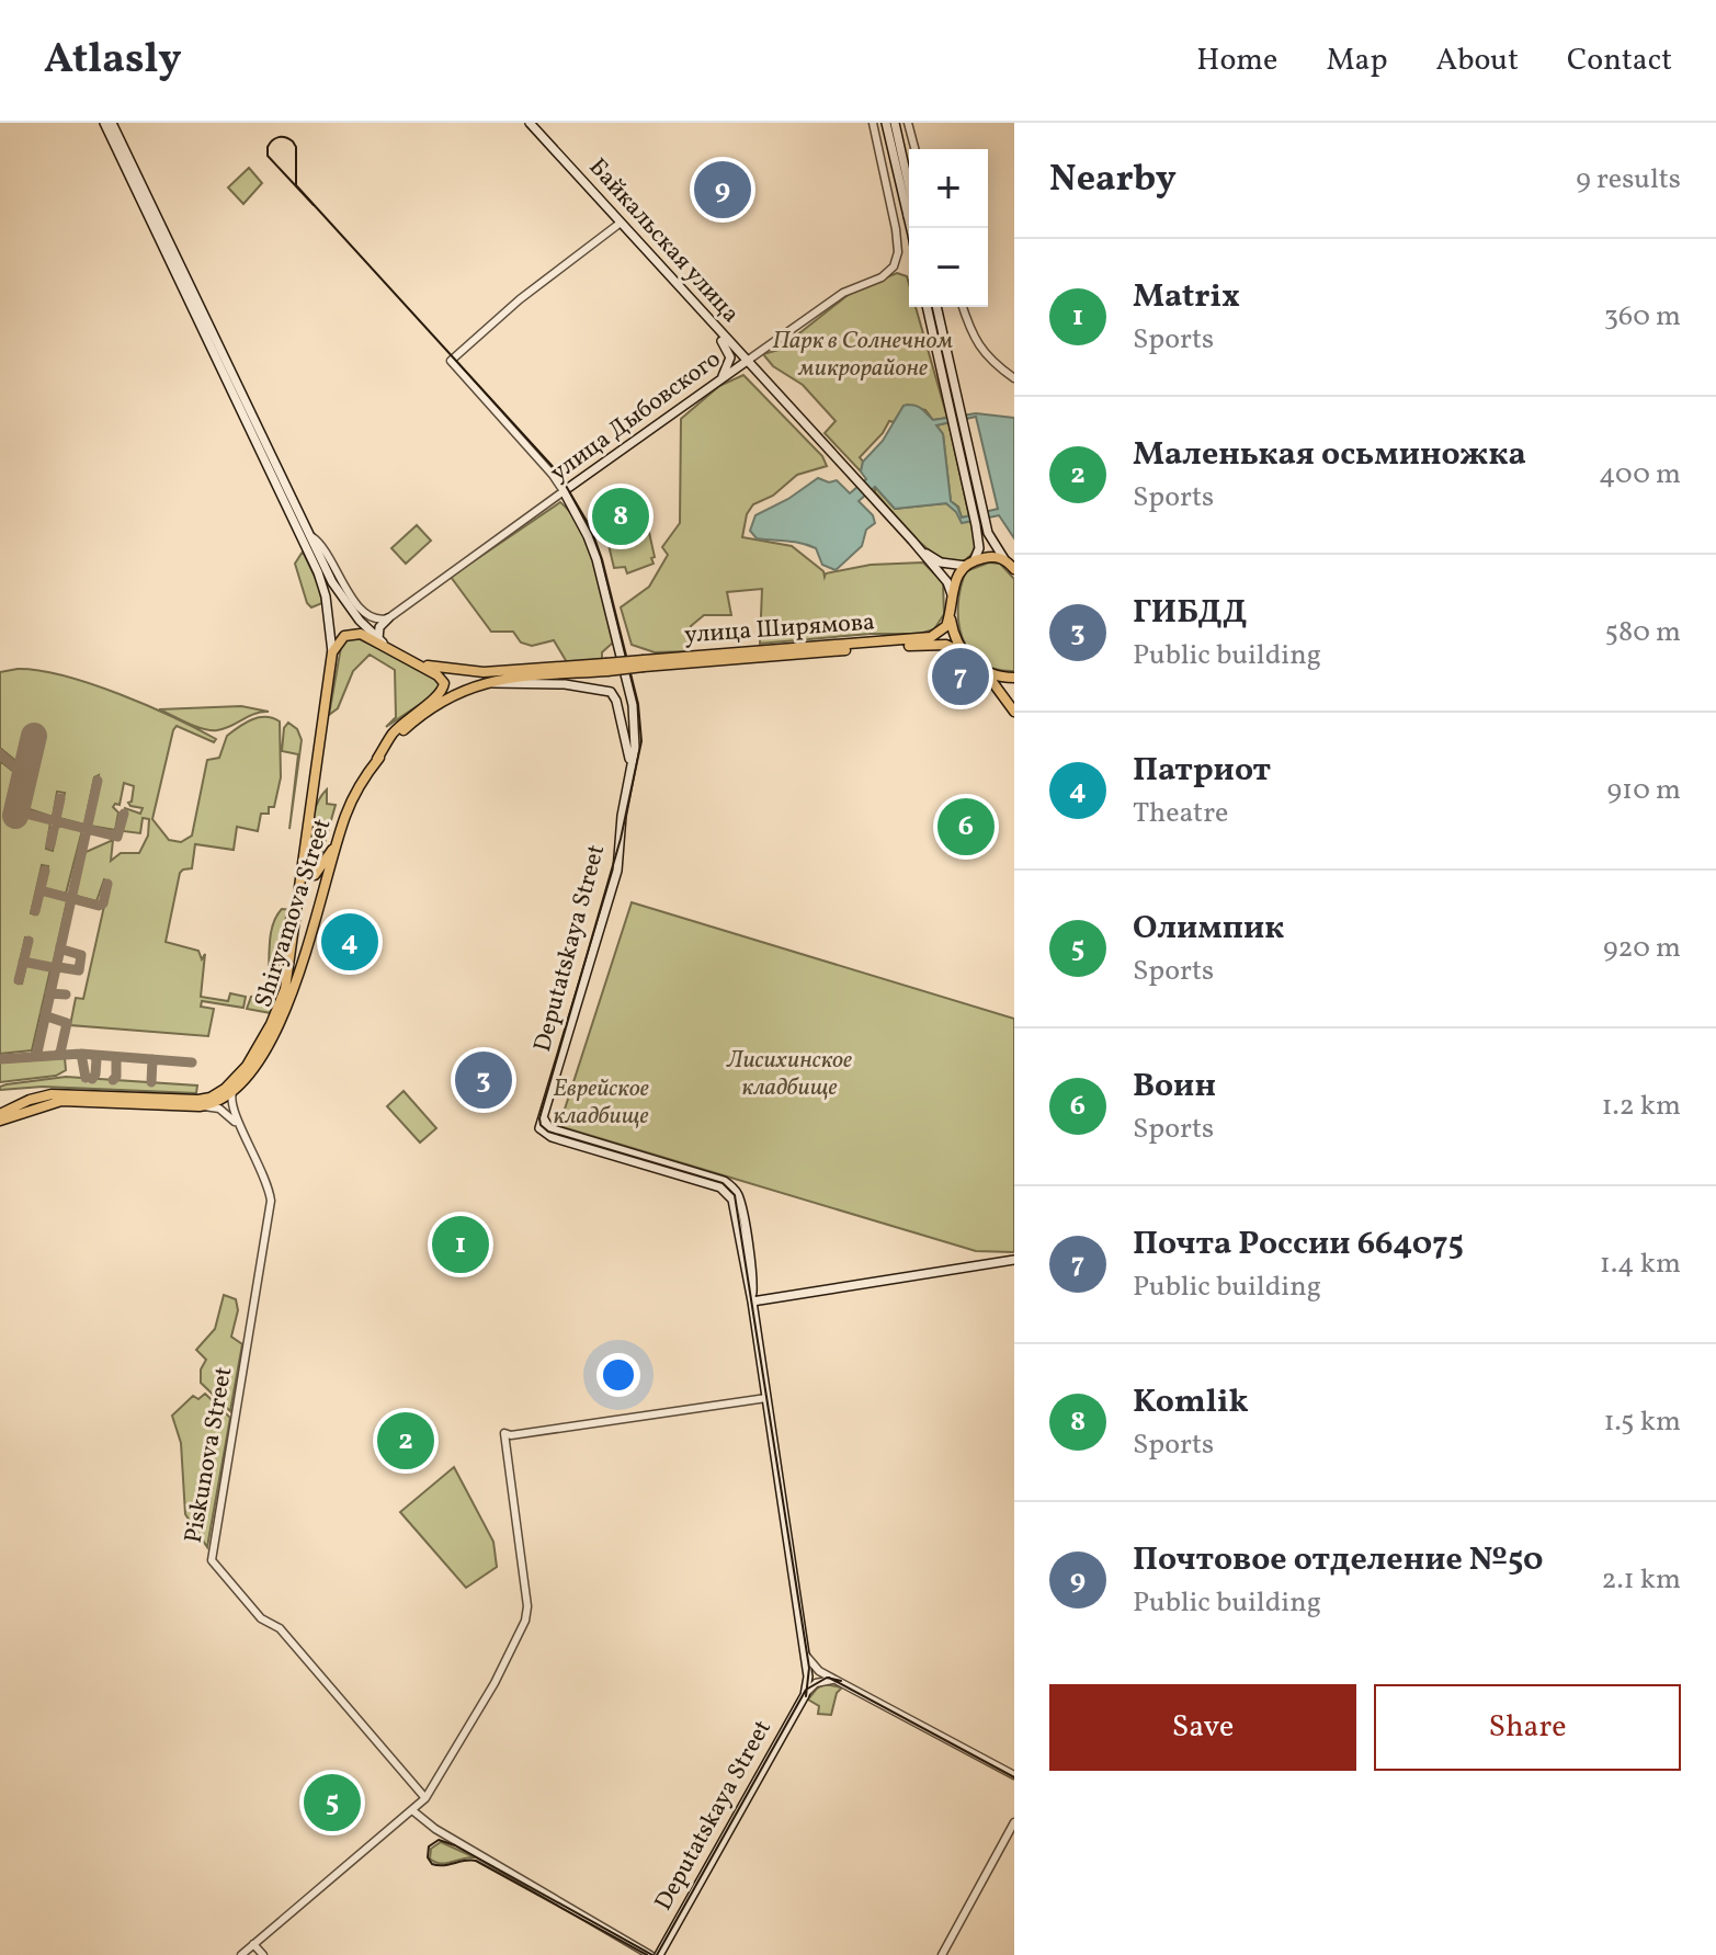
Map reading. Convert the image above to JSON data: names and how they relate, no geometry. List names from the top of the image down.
{
  "streets": {
    "main road": [
      "Байкальская улица",
      "улица Дыбовского",
      "Shiryamova Street",
      "Deputatskaya Street"
    ],
    "street": ["Piskunova Street"]
  },
  "crossings": [
    ["Байкальская улица", "улица Дыбовского"],
    ["Байкальская улица", "Deputatskaya Street"],
    ["улица Дыбовского", "Deputatskaya Street"],
    ["Shiryamova Street", "Piskunova Street"]
  ],
  "parks": ["Парк в Солнечном микрорайоне", "Лисихинское кладбище", "Еврейское кладбище"],
  "page": {
    "header": "Atlasly",
    "nav": [
      "Home",
      "Map",
      "About",
      "Contact"
    ],
    "heading": ["Nearby", "9 results"],
    "map_buttons": ["+", "−"],
    "pins": [
      "9",
      "8",
      "7",
      "6",
      "4",
      "3",
      "1",
      "2",
      "5"
    ],
    "list": [
      {
        "mark": "1",
        "name": "Matrix",
        "note": "Sports",
        "value": "360 m"
      },
      {
        "mark": "2",
        "name": "Маленькая осьминожка",
        "note": "Sports",
        "value": "400 m"
      },
      {
        "mark": "3",
        "name": "ГИБДД",
        "note": "Public building",
        "value": "580 m"
      },
      {
        "mark": "4",
        "name": "Патриот",
        "note": "Theatre",
        "value": "910 m"
      },
      {
        "mark": "5",
        "name": "Олимпик",
        "note": "Sports",
        "value": "920 m"
      },
      {
        "mark": "6",
        "name": "Воин",
        "note": "Sports",
        "value": "1.2 km"
      },
      {
        "mark": "7",
        "name": "Почта России 664075",
        "note": "Public building",
        "value": "1.4 km"
      },
      {
        "mark": "8",
        "name": "Komlik",
        "note": "Sports",
        "value": "1.5 km"
      },
      {
        "mark": "9",
        "name": "Почтовое отделение №50",
        "note": "Public building",
        "value": "2.1 km"
      }
    ],
    "buttons": ["Save", "Share"]
  }
}
